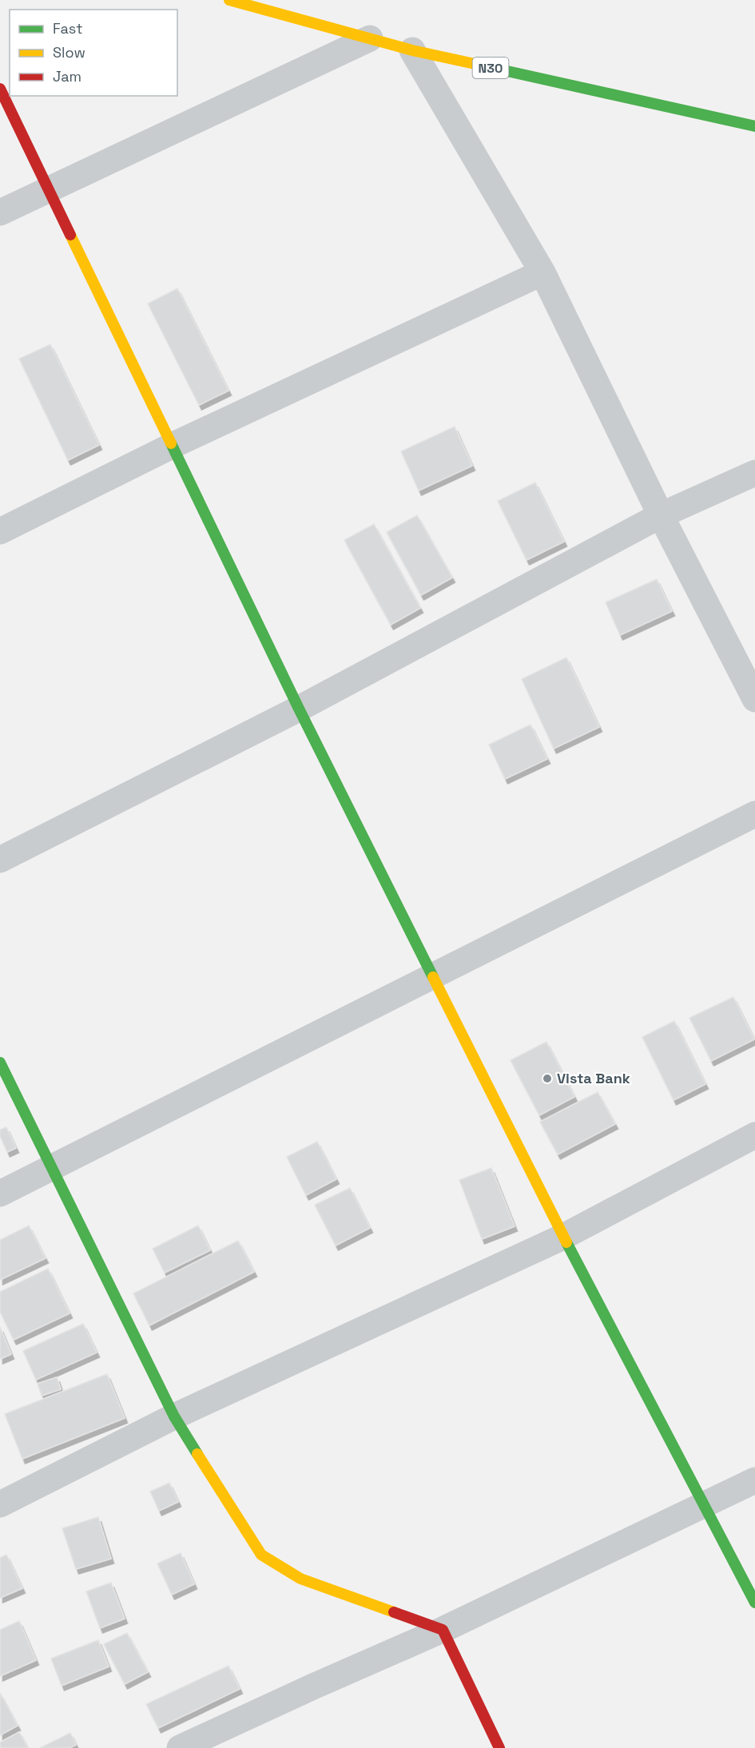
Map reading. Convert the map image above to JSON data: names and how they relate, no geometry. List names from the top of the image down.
{
  "streets": {
    "street": ["N30"]
  },
  "places": ["Vista Bank"],
  "legend": ["Fast", "Slow", "Jam"]
}
